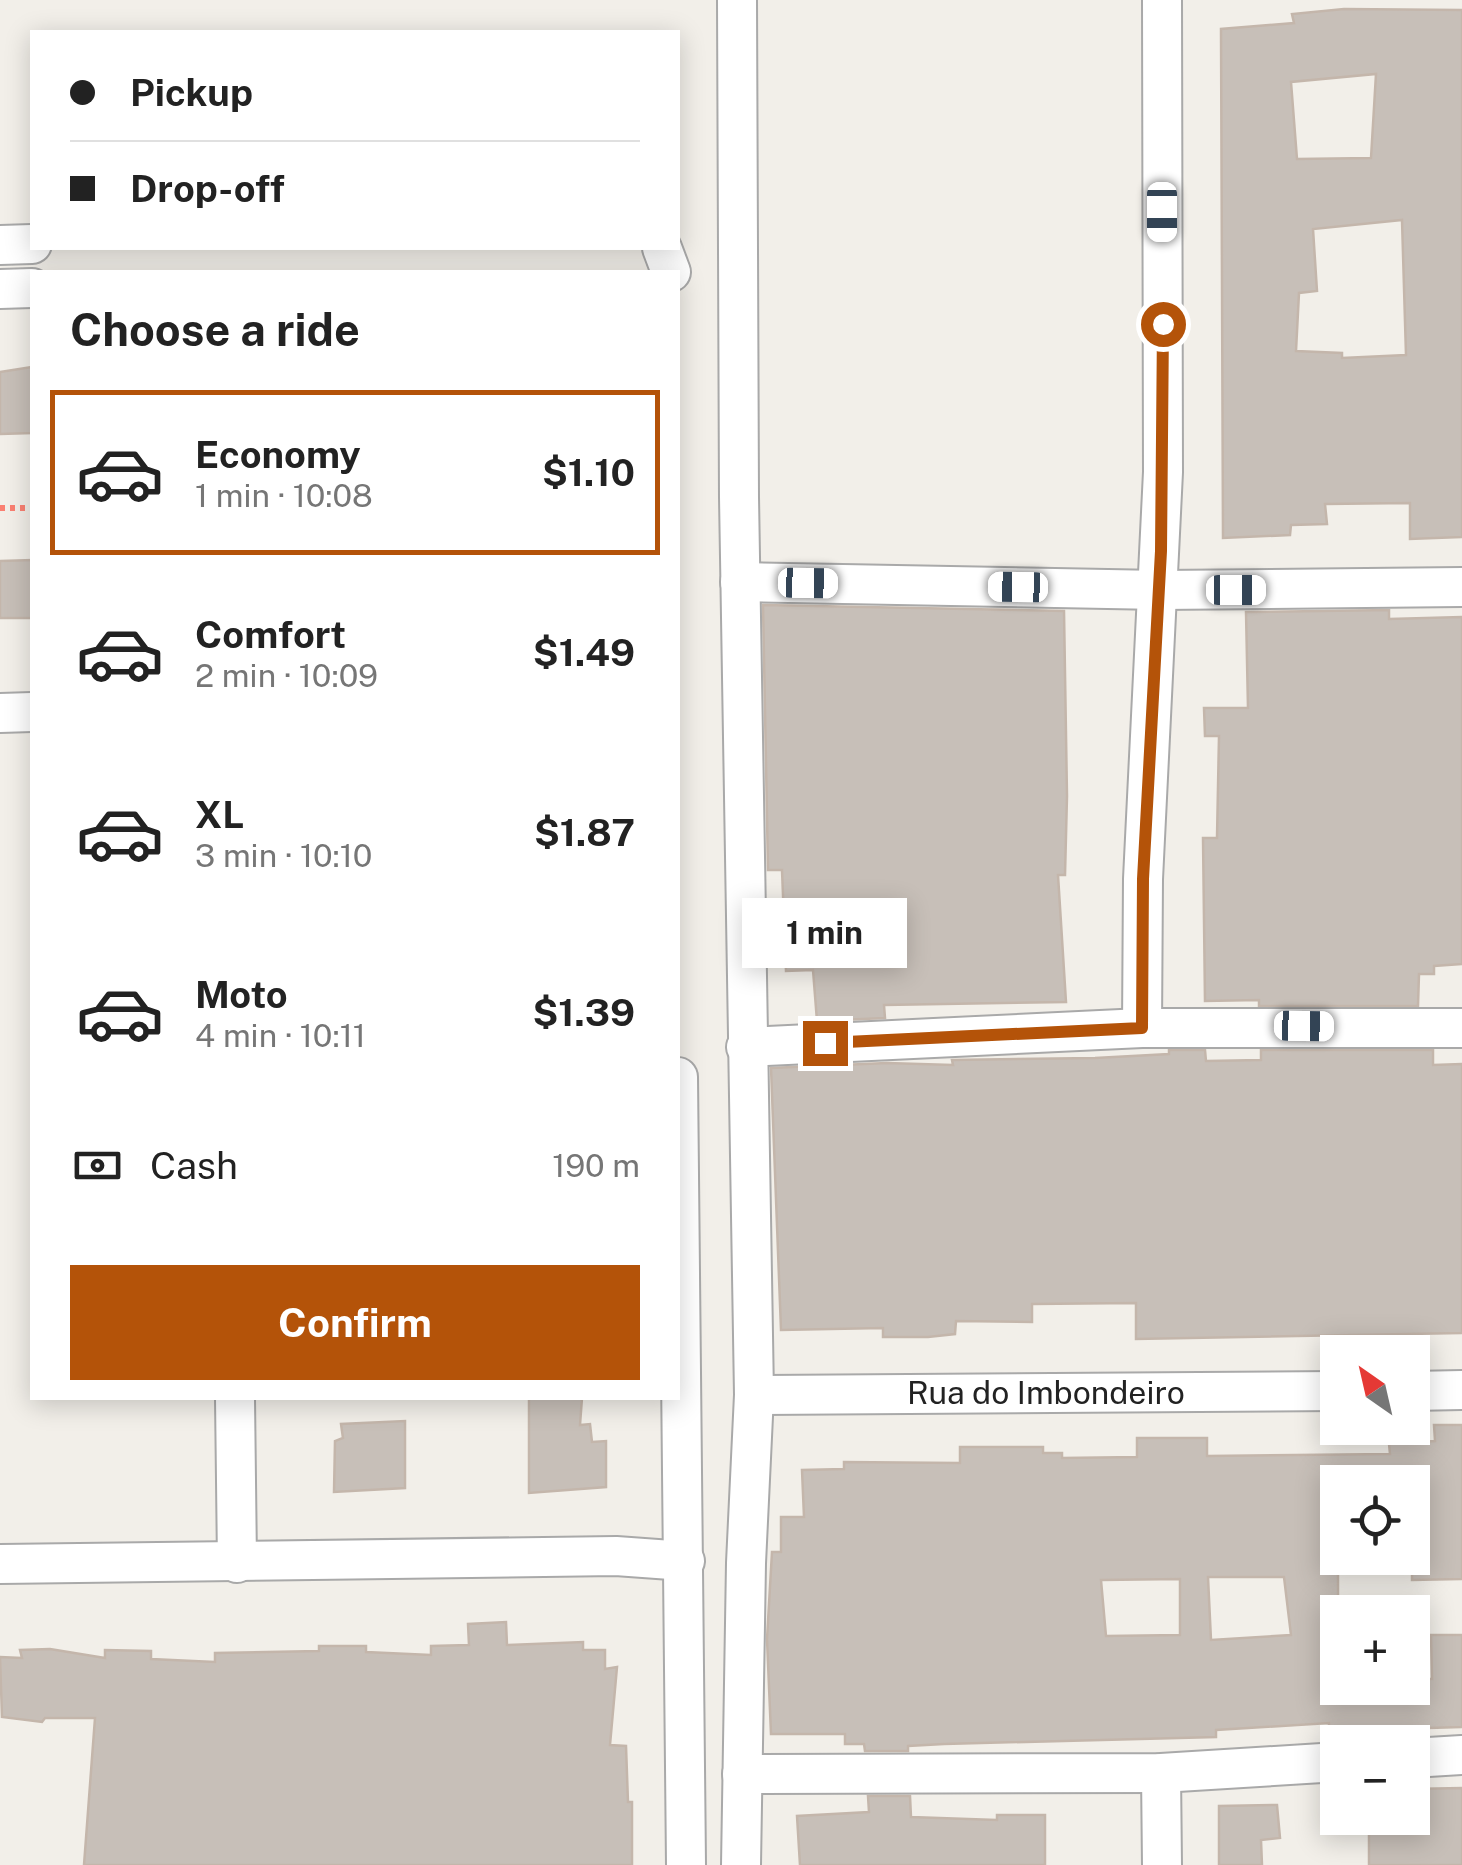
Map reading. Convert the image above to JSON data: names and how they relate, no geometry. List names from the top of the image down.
{
  "streets": {
    "street": ["Rua do Imbondeiro"]
  },
  "north": "top left",
  "page": {
    "banner": ["Pickup", "Drop-off"],
    "heading": "Choose a ride",
    "list": [
      {
        "name": "Economy",
        "note": "1 min · 10:08",
        "value": "$1.10"
      },
      {
        "name": "Comfort",
        "note": "2 min · 10:09",
        "value": "$1.49"
      },
      {
        "name": "XL",
        "note": "3 min · 10:10",
        "value": "$1.87"
      },
      {
        "name": "Moto",
        "note": "4 min · 10:11",
        "value": "$1.39"
      }
    ],
    "bubble": "1 min",
    "pay": ["Cash", "190 m"],
    "buttons": "Confirm",
    "map_buttons": ["+", "−"]
  }
}
